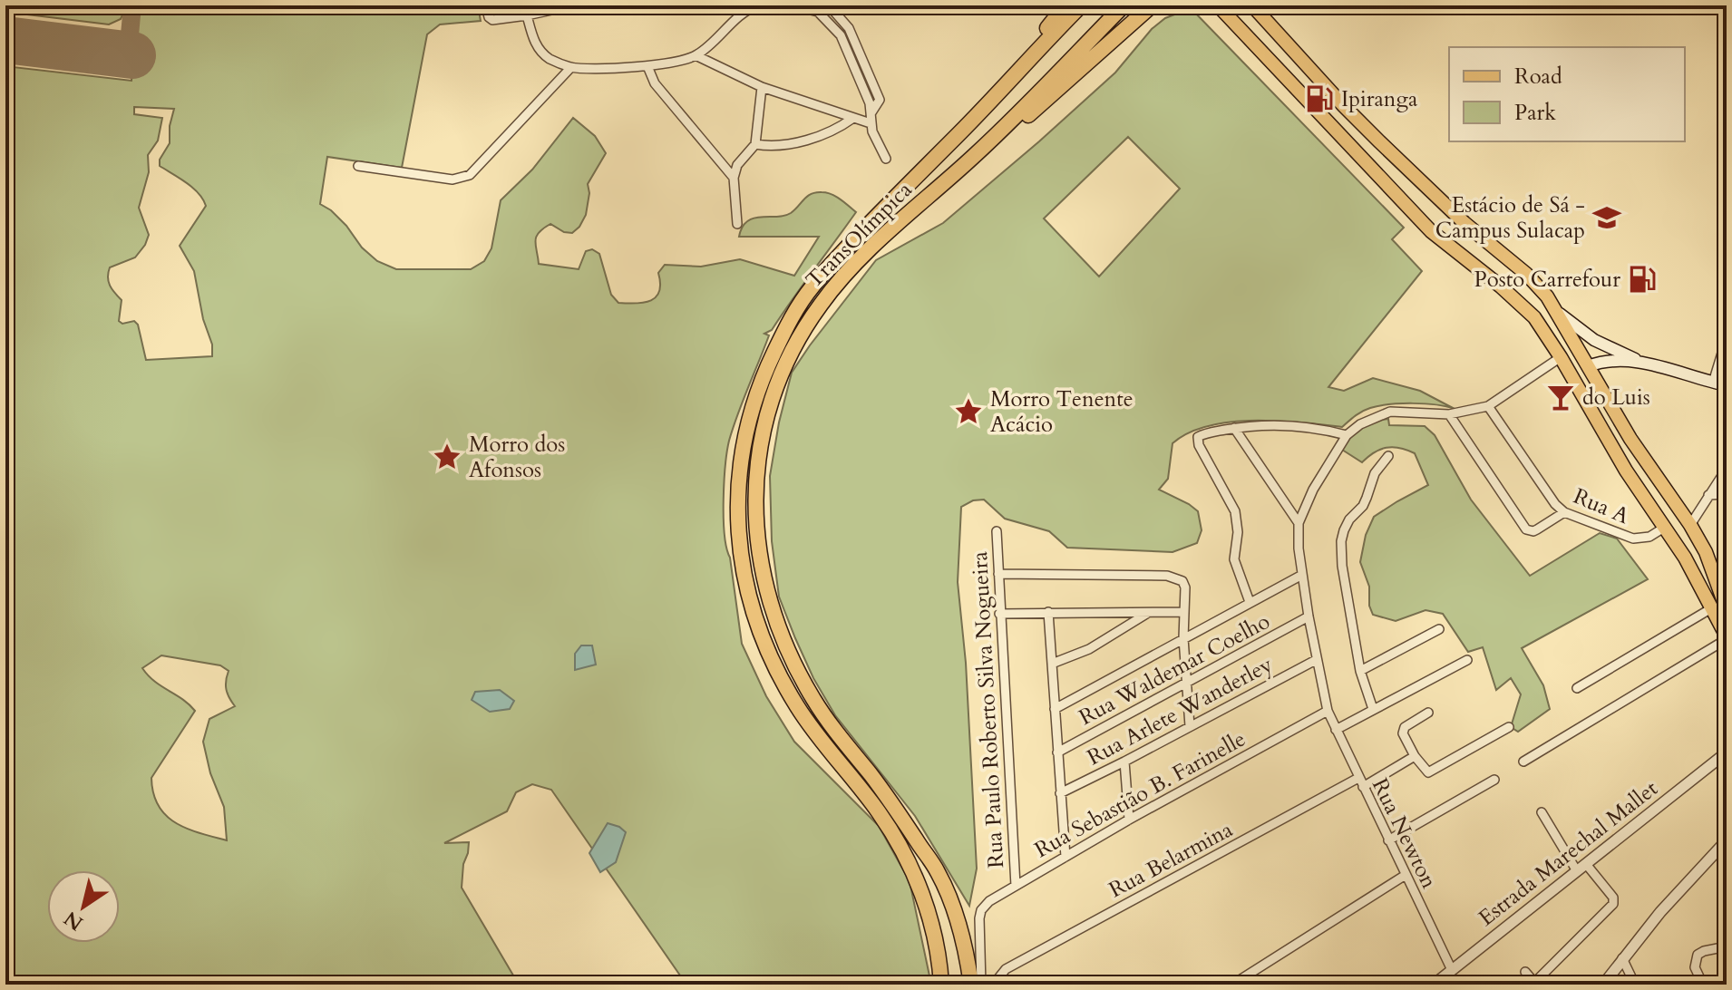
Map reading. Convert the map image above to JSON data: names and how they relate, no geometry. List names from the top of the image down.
{
  "streets": {
    "highway": ["TransOlímpica"],
    "street": [
      "Rua A",
      "Rua Waldemar Coelho",
      "Rua Paulo Roberto Silva Nogueira",
      "Rua Arlete Wanderley",
      "Rua Sebastião B. Farinelle",
      "Rua Newton",
      "Estrada Marechal Mallet",
      "Rua Belarmina"
    ]
  },
  "crossings": [
    ["Rua Waldemar Coelho", "Rua Newton"],
    ["Rua Paulo Roberto Silva Nogueira", "Rua Sebastião B. Farinelle"],
    ["Rua Arlete Wanderley", "Rua Newton"],
    ["Rua Sebastião B. Farinelle", "Rua Newton"],
    ["Rua Newton", "Estrada Marechal Mallet"],
    ["Rua Newton", "Rua Belarmina"]
  ],
  "places": {
    "fuel station": ["Ipiranga", "Posto Carrefour"],
    "school or university": ["Estácio de Sá - Campus Sulacap"],
    "bar": ["do Luis"],
    "place": ["Morro Tenente Acácio", "Morro dos Afonsos"]
  },
  "legend": ["Road", "Park"],
  "north": "bottom left"
}
